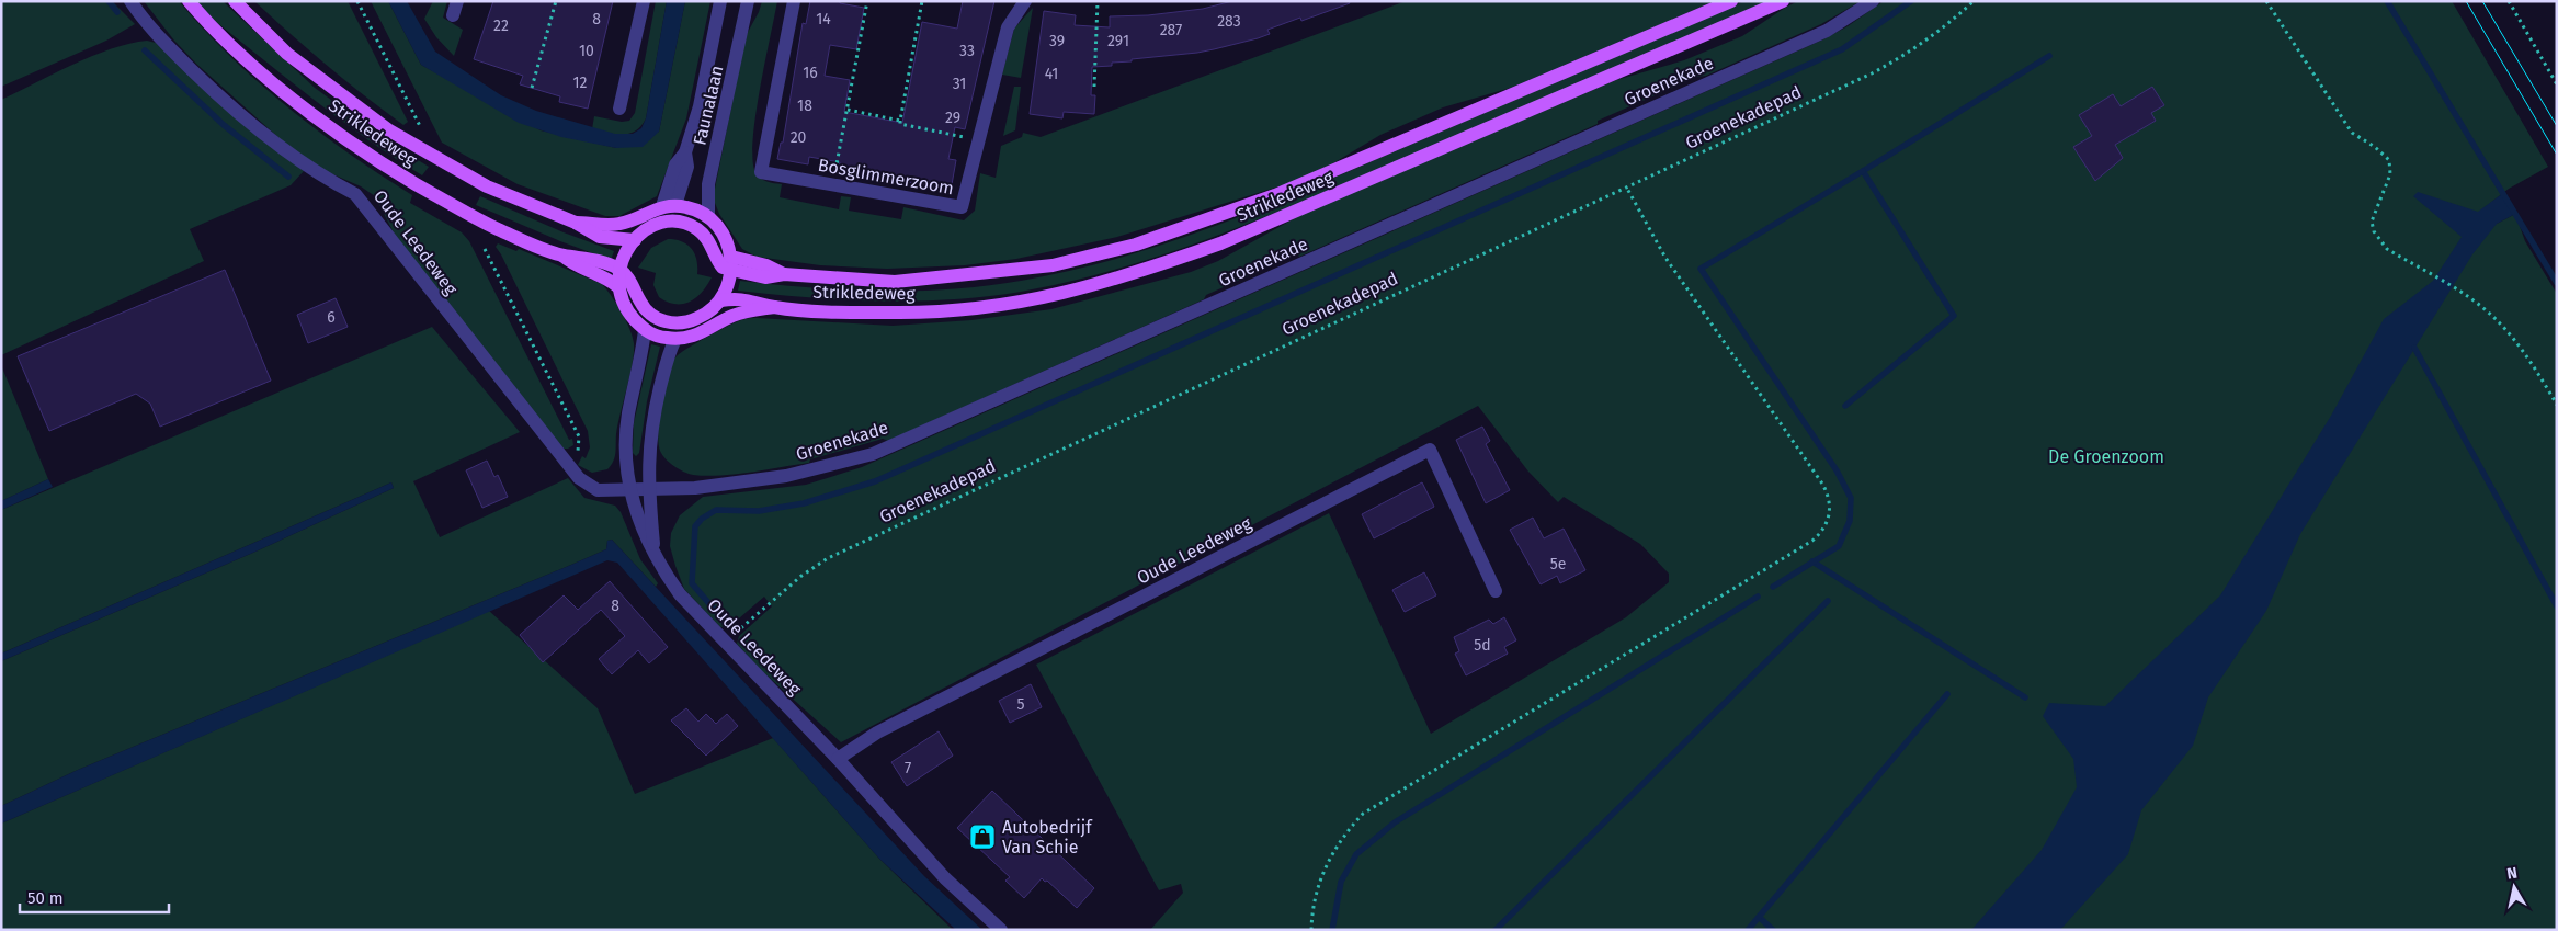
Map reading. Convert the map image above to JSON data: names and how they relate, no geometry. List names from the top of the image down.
{
  "streets": {
    "main road": ["Strikledeweg"],
    "street": [
      "Groenekade",
      "Faunalaan",
      "Bosglimmerzoom",
      "Oude Leedeweg"
    ],
    "path": ["Groenekadepad"]
  },
  "crossings": [
    ["Groenekade", "Oude Leedeweg"],
    ["Faunalaan", "Strikledeweg"],
    ["Groenekadepad", "Oude Leedeweg"],
    ["Strikledeweg", "Oude Leedeweg"]
  ],
  "parks": ["De Groenzoom"],
  "places": {
    "shop": ["Autobedrijf Van Schie"]
  },
  "house_numbers": [
    "8",
    "14",
    "283",
    "22",
    "287",
    "39",
    "291",
    "10",
    "33",
    "16",
    "41",
    "12",
    "31",
    "18",
    "29",
    "20",
    "6",
    "5e",
    "8",
    "5d",
    "5",
    "7"
  ],
  "scale_bar": "50 m",
  "north": "top"
}
